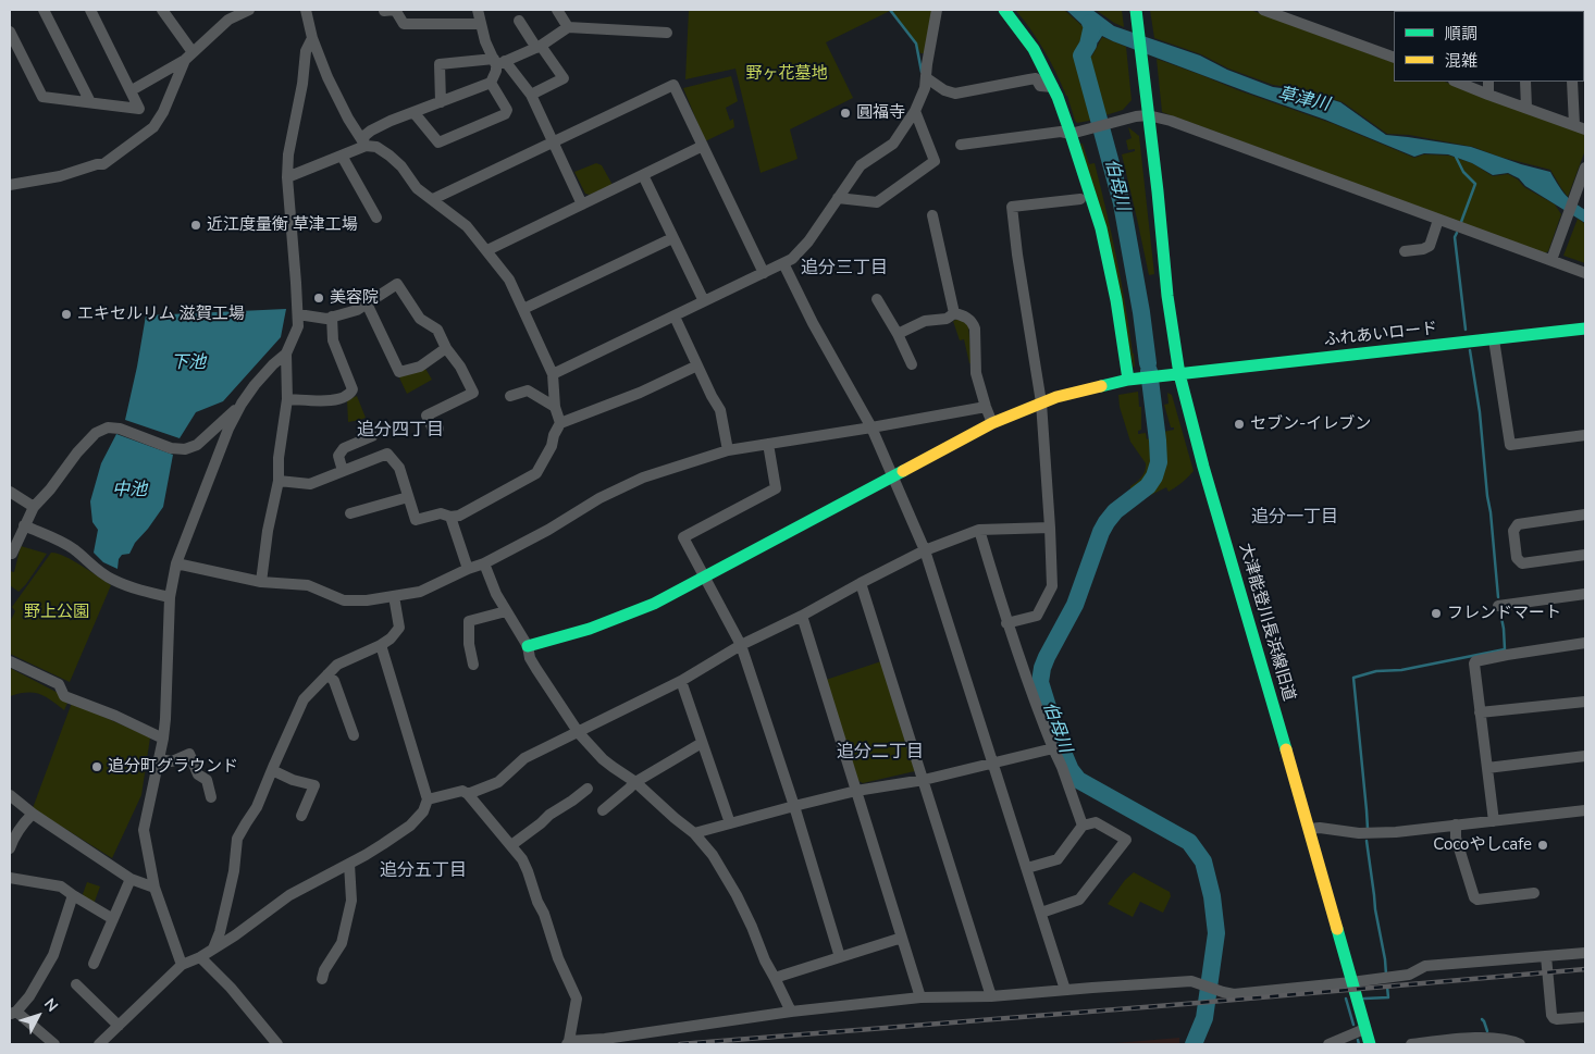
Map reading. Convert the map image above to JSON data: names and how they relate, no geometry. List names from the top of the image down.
{
  "streets": {
    "street": ["ふれあいロード", "大津能登川長浜線旧道"]
  },
  "crossings": [
    ["ふれあいロード", "大津能登川長浜線旧道"]
  ],
  "districts": [
    "追分三丁目",
    "追分四丁目",
    "追分一丁目",
    "追分二丁目",
    "追分五丁目"
  ],
  "water": [
    "草津川",
    "伯母川",
    "下池",
    "中池"
  ],
  "parks": ["野ヶ花墓地", "野上公園"],
  "places": [
    "圓福寺",
    "近江度量衡 草津工場",
    "美容院",
    "エキセルリム 滋賀工場",
    "セブン-イレブン",
    "フレンドマート",
    "追分町グラウンド",
    "Cocoやしcafe"
  ],
  "legend": ["順調", "混雑"],
  "north": "top right"
}
